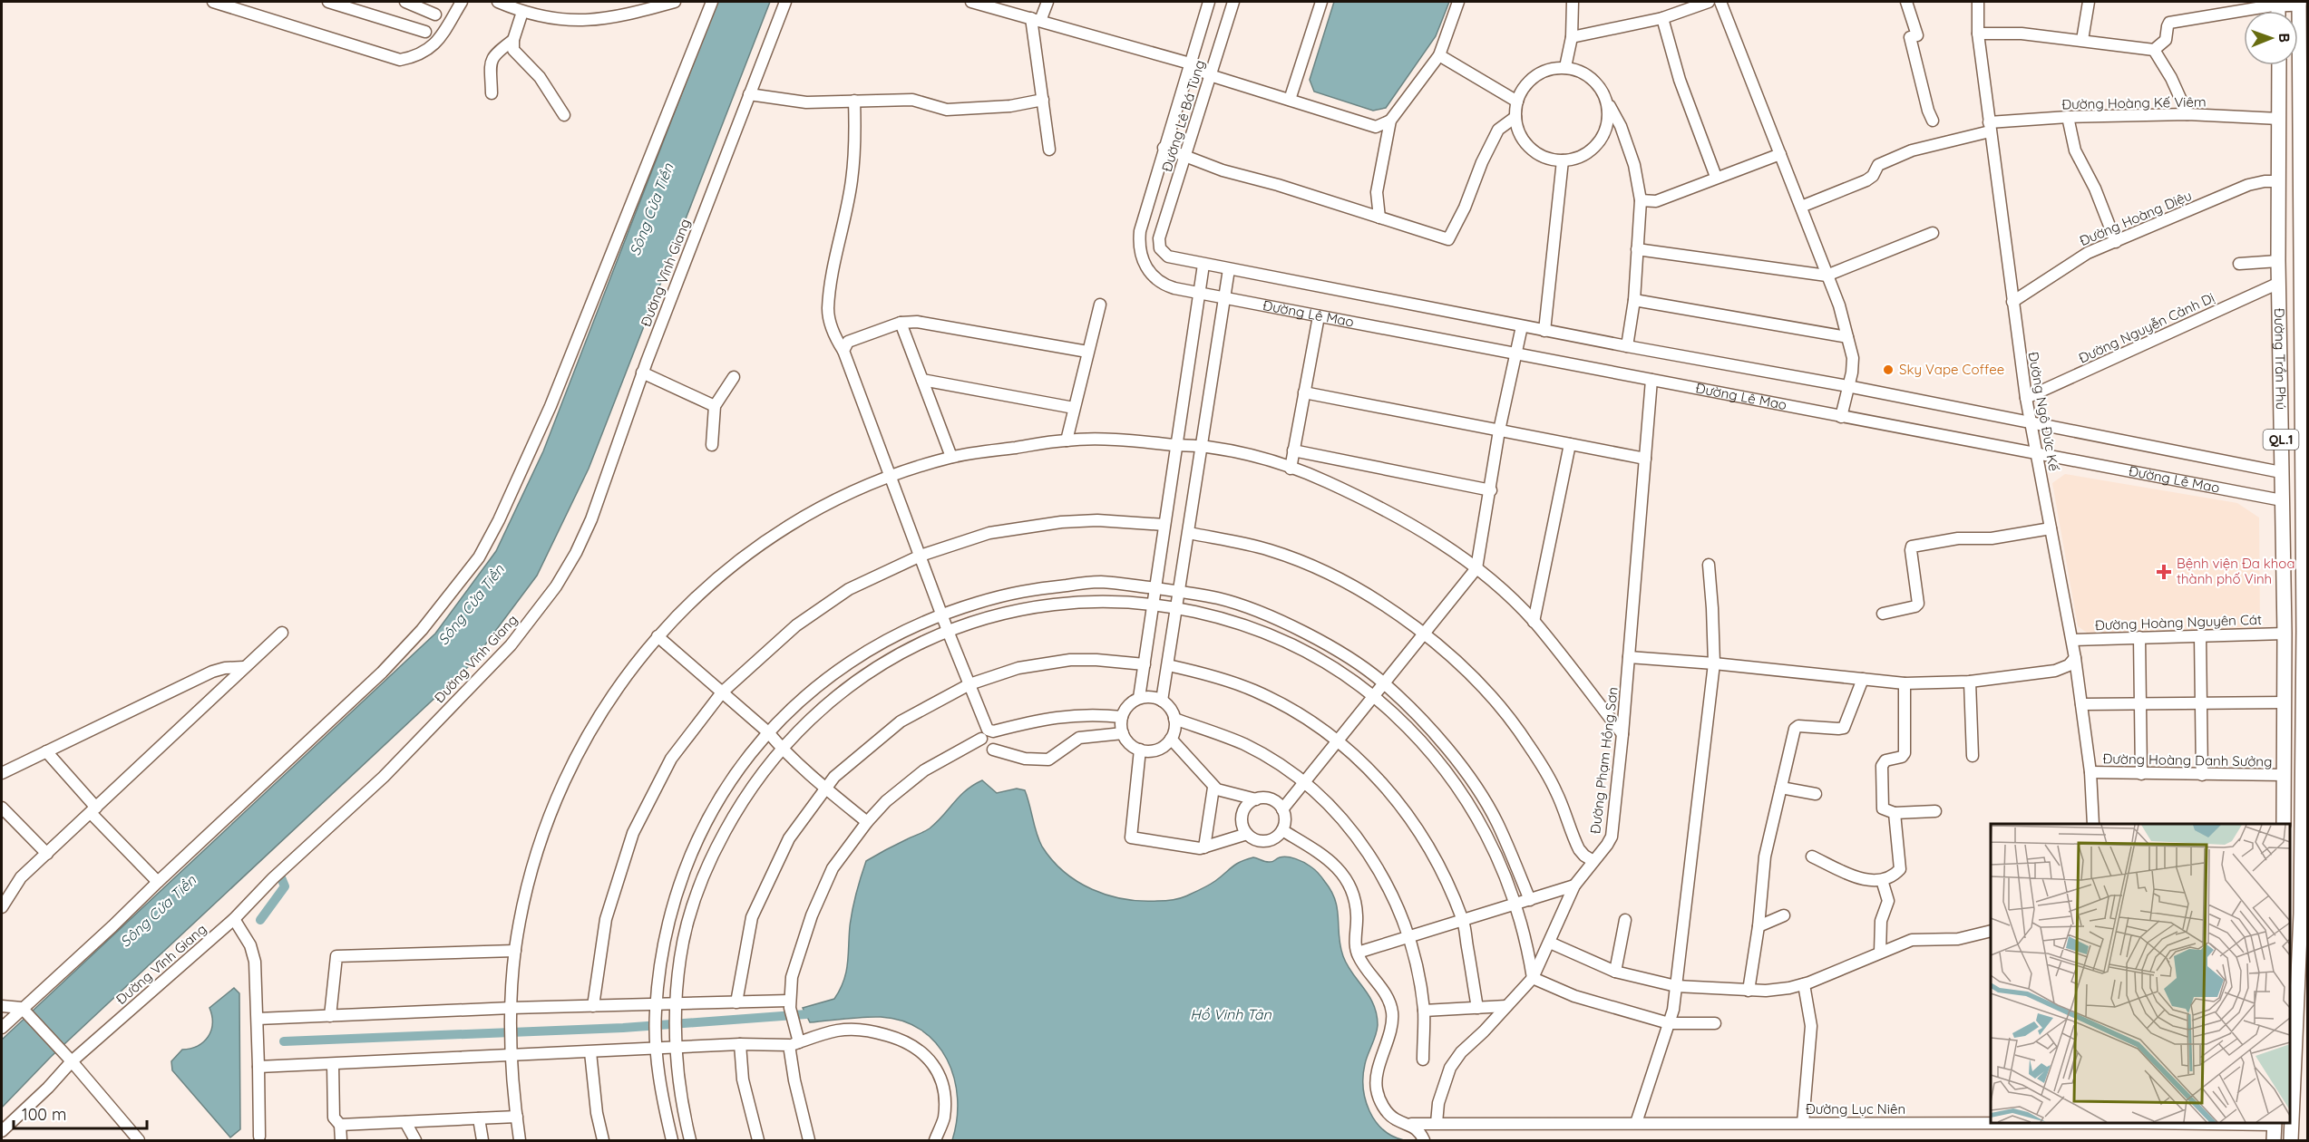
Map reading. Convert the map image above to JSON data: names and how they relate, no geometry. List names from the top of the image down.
{
  "streets": {
    "main road": ["Đường Lê Mao", "Đường Trần Phú", "QL.1"],
    "street": [
      "Đường Hoàng Kế Viêm",
      "Đường Lê Bá Tùng",
      "Đường Hoàng Diệu",
      "Đường Vĩnh Giang",
      "Đường Nguyễn Cảnh Dị",
      "Đường Ngô Đức Kế",
      "Đường Hoàng Nguyên Cát",
      "Đường Phạm Hồng Sơn",
      "Đường Hoàng Danh Sưởng",
      "Đường Lục Niên"
    ]
  },
  "crossings": [
    ["Đường Hoàng Kế Viêm", "Đường Trần Phú"],
    ["Đường Hoàng Kế Viêm", "Đường Ngô Đức Kế"],
    ["Đường Lê Bá Tùng", "Đường Lê Mao"],
    ["Đường Hoàng Diệu", "Đường Trần Phú"],
    ["Đường Hoàng Diệu", "Đường Ngô Đức Kế"],
    ["Đường Lê Mao", "Đường Trần Phú"],
    ["Đường Lê Mao", "Đường Ngô Đức Kế"],
    ["Đường Lê Mao", "Đường Phạm Hồng Sơn"],
    ["Đường Nguyễn Cảnh Dị", "Đường Trần Phú"],
    ["Đường Nguyễn Cảnh Dị", "Đường Ngô Đức Kế"],
    ["Đường Trần Phú", "Đường Hoàng Nguyên Cát"],
    ["Đường Trần Phú", "Đường Hoàng Danh Sưởng"],
    ["Đường Ngô Đức Kế", "Đường Hoàng Nguyên Cát"],
    ["Đường Ngô Đức Kế", "Đường Hoàng Danh Sưởng"],
    ["Đường Phạm Hồng Sơn", "Đường Lục Niên"]
  ],
  "water": ["Sông Cửa Tiền", "Hồ Vinh Tân"],
  "places": {
    "other": ["Sky Vape Coffee"],
    "health": ["Bệnh viện Đa khoa thành phố Vinh"]
  },
  "scale_bar": "100 m",
  "north": "right"
}
